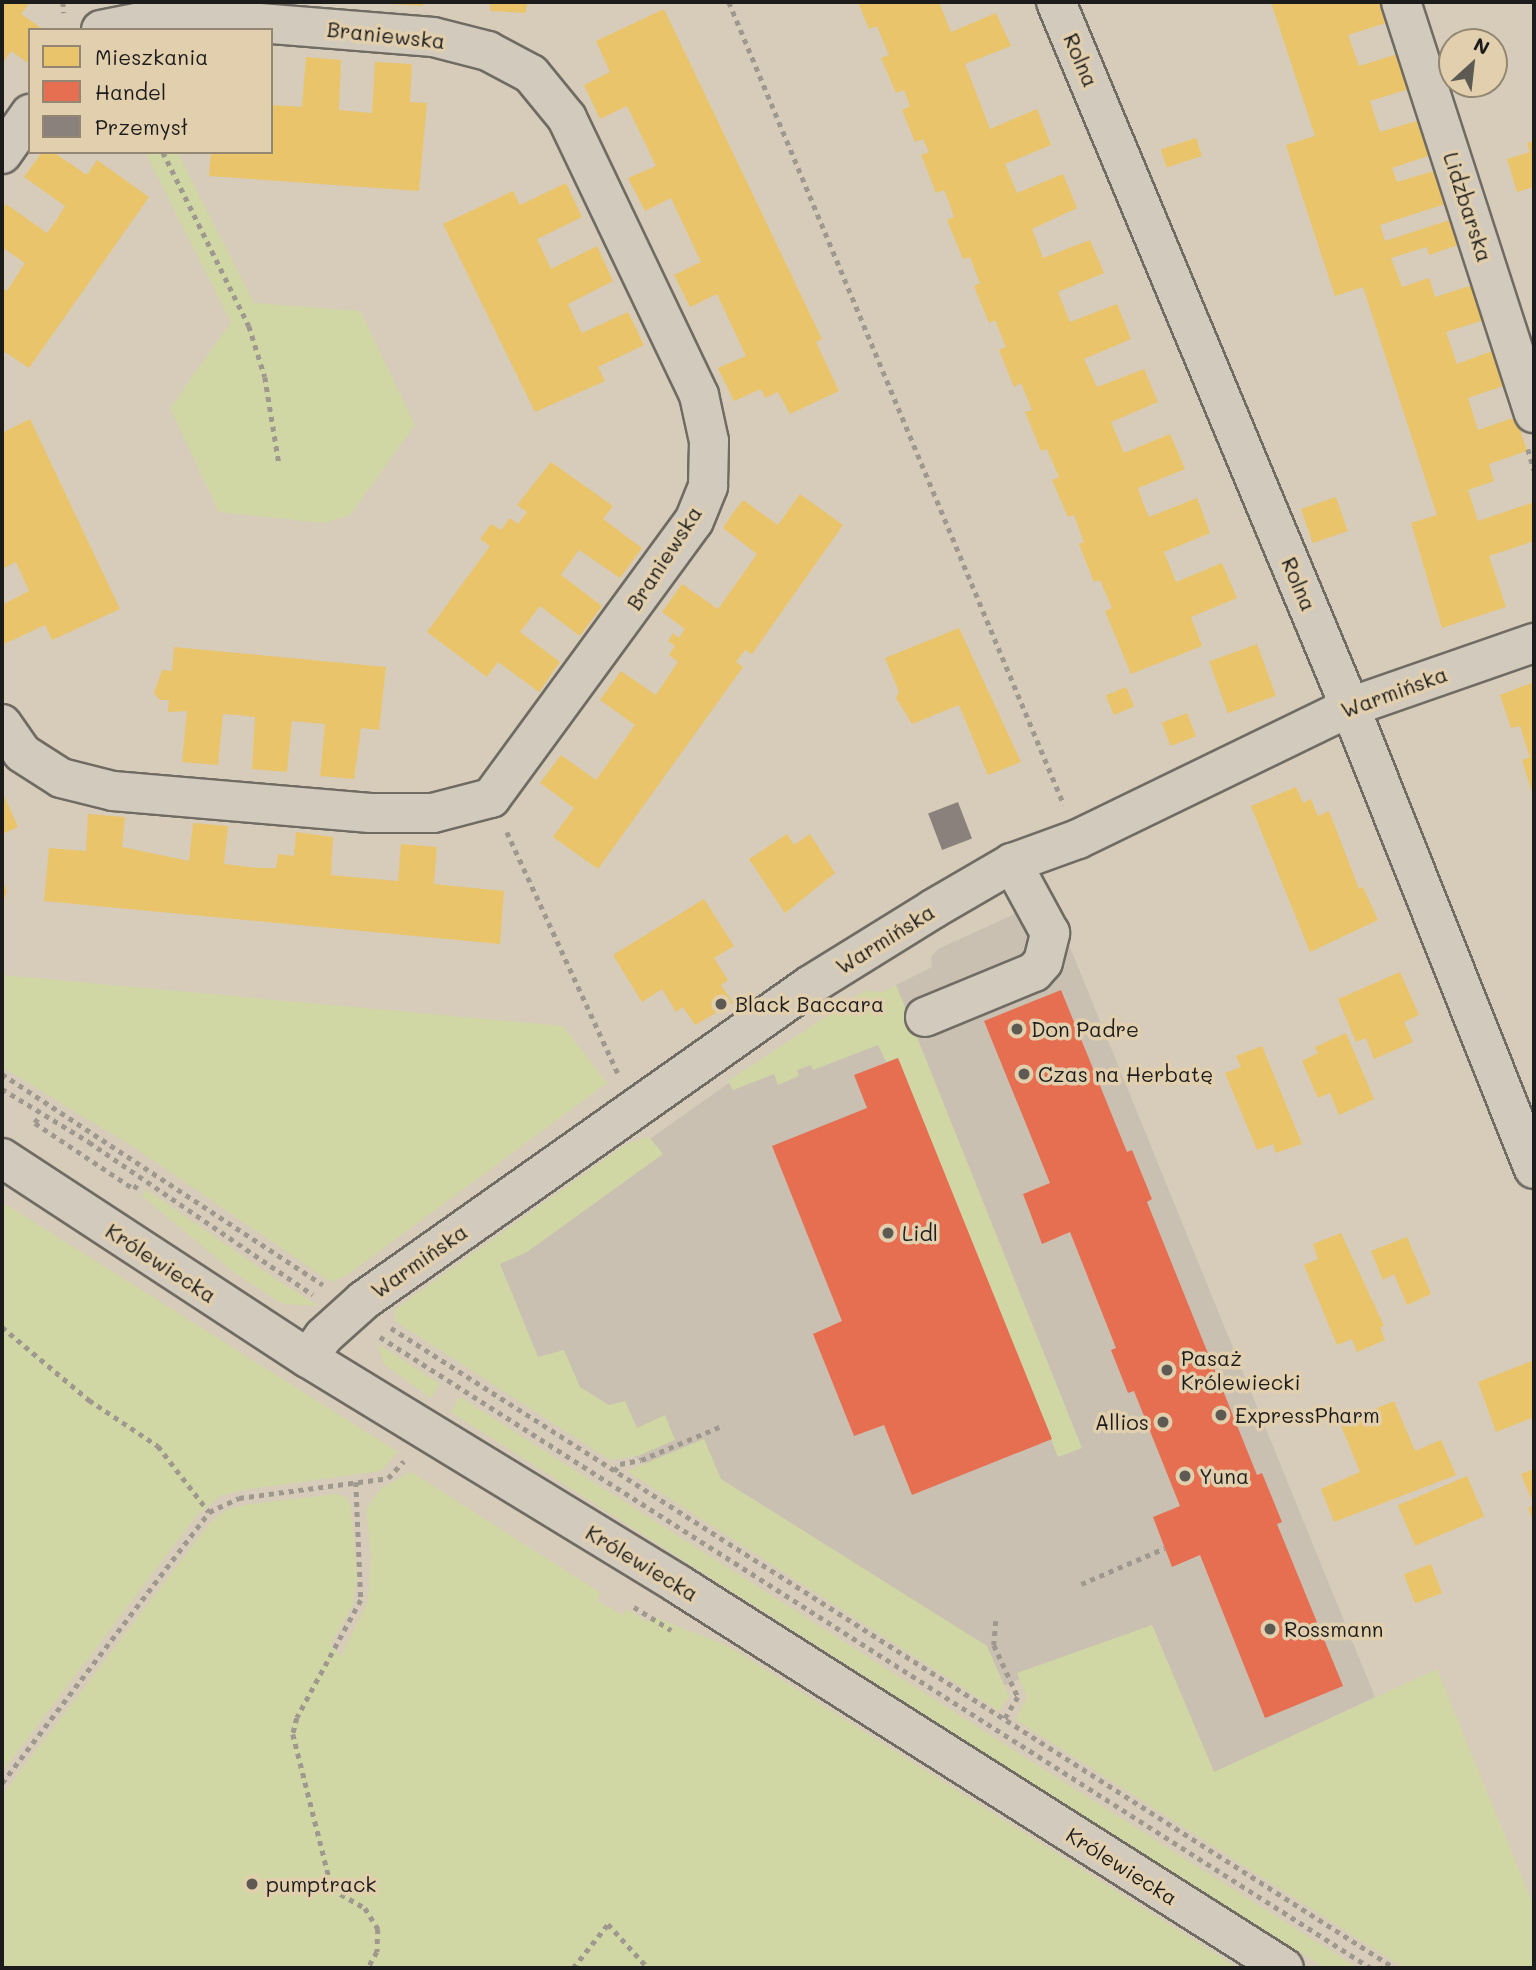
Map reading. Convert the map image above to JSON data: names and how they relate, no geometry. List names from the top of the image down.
{
  "streets": {
    "street": [
      "Braniewska",
      "Rolna",
      "Lidzbarska",
      "Warmińska",
      "Królewiecka"
    ]
  },
  "crossings": [
    ["Rolna", "Warmińska"],
    ["Warmińska", "Królewiecka"]
  ],
  "places": [
    "Black Baccara",
    "Don Padre",
    "Czas na Herbatę",
    "Lidl",
    "Pasaż Królewiecki",
    "ExpressPharm",
    "Allios",
    "Yuna",
    "Rossmann",
    "pumptrack"
  ],
  "legend": ["Mieszkania", "Handel", "Przemysł"],
  "north": "top right"
}
